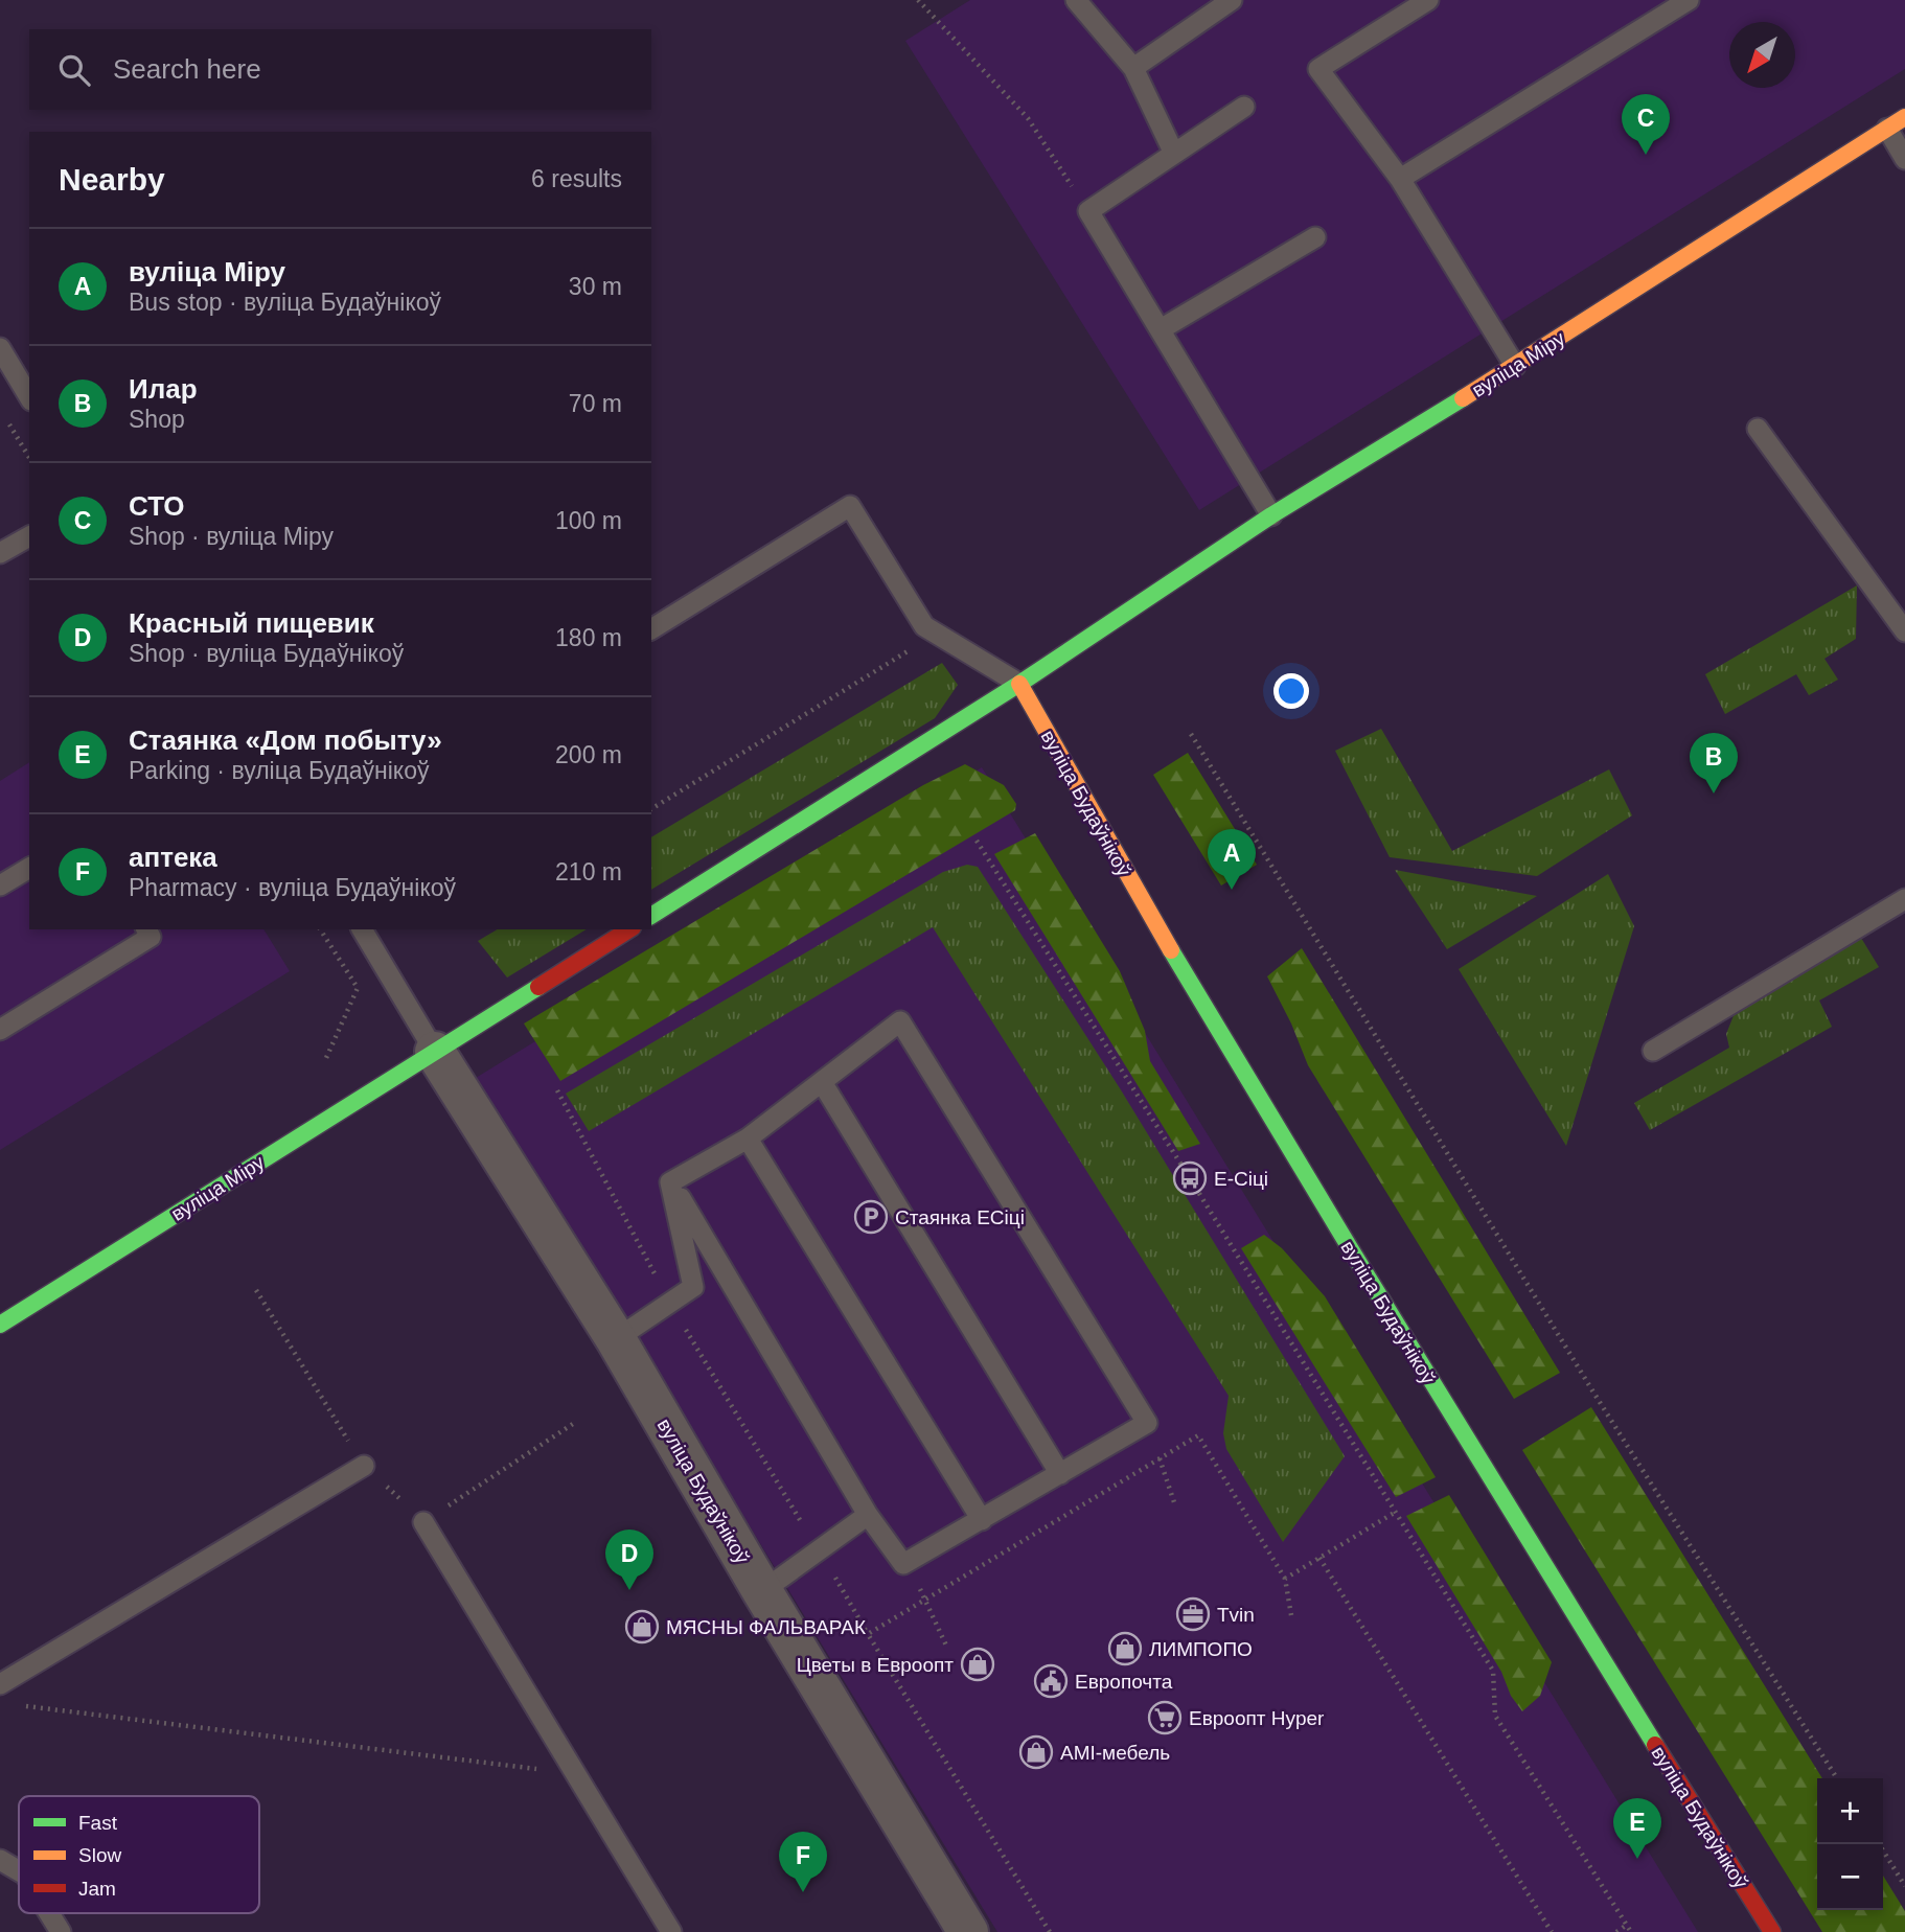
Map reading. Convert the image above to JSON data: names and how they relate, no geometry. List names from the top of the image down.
{
  "streets": {
    "main road": ["вуліца Міру", "вуліца Будаўнікоў"]
  },
  "crossings": [
    ["вуліца Міру", "вуліца Будаўнікоў"]
  ],
  "places": {
    "bus stop": ["Е-Сіці"],
    "parking": ["Стаянка ЕСіці"],
    "office": ["Tvin"],
    "shop": [
      "МЯСНЫ ФАЛЬВАРАК",
      "ЛИМПОПО",
      "Цветы в Евроопт",
      "AMI-мебель"
    ],
    "public building": ["Европочта"],
    "supermarket": ["Евроопт Hyper"]
  },
  "legend": ["Fast", "Slow", "Jam"],
  "north": "bottom left",
  "page": {
    "search": "Search here",
    "pins": [
      "C",
      "B",
      "A",
      "D",
      "E",
      "F"
    ],
    "heading": ["Nearby", "6 results"],
    "list": [
      {
        "mark": "A",
        "name": "вуліца Міру",
        "note": "Bus stop · вуліца Будаўнікоў",
        "value": "30 m"
      },
      {
        "mark": "B",
        "name": "Илар",
        "note": "Shop",
        "value": "70 m"
      },
      {
        "mark": "C",
        "name": "СТО",
        "note": "Shop · вуліца Міру",
        "value": "100 m"
      },
      {
        "mark": "D",
        "name": "Красный пищевик",
        "note": "Shop · вуліца Будаўнікоў",
        "value": "180 m"
      },
      {
        "mark": "E",
        "name": "Стаянка «Дом побыту»",
        "note": "Parking · вуліца Будаўнікоў",
        "value": "200 m"
      },
      {
        "mark": "F",
        "name": "аптека",
        "note": "Pharmacy · вуліца Будаўнікоў",
        "value": "210 m"
      }
    ],
    "map_buttons": ["+", "−"]
  }
}
